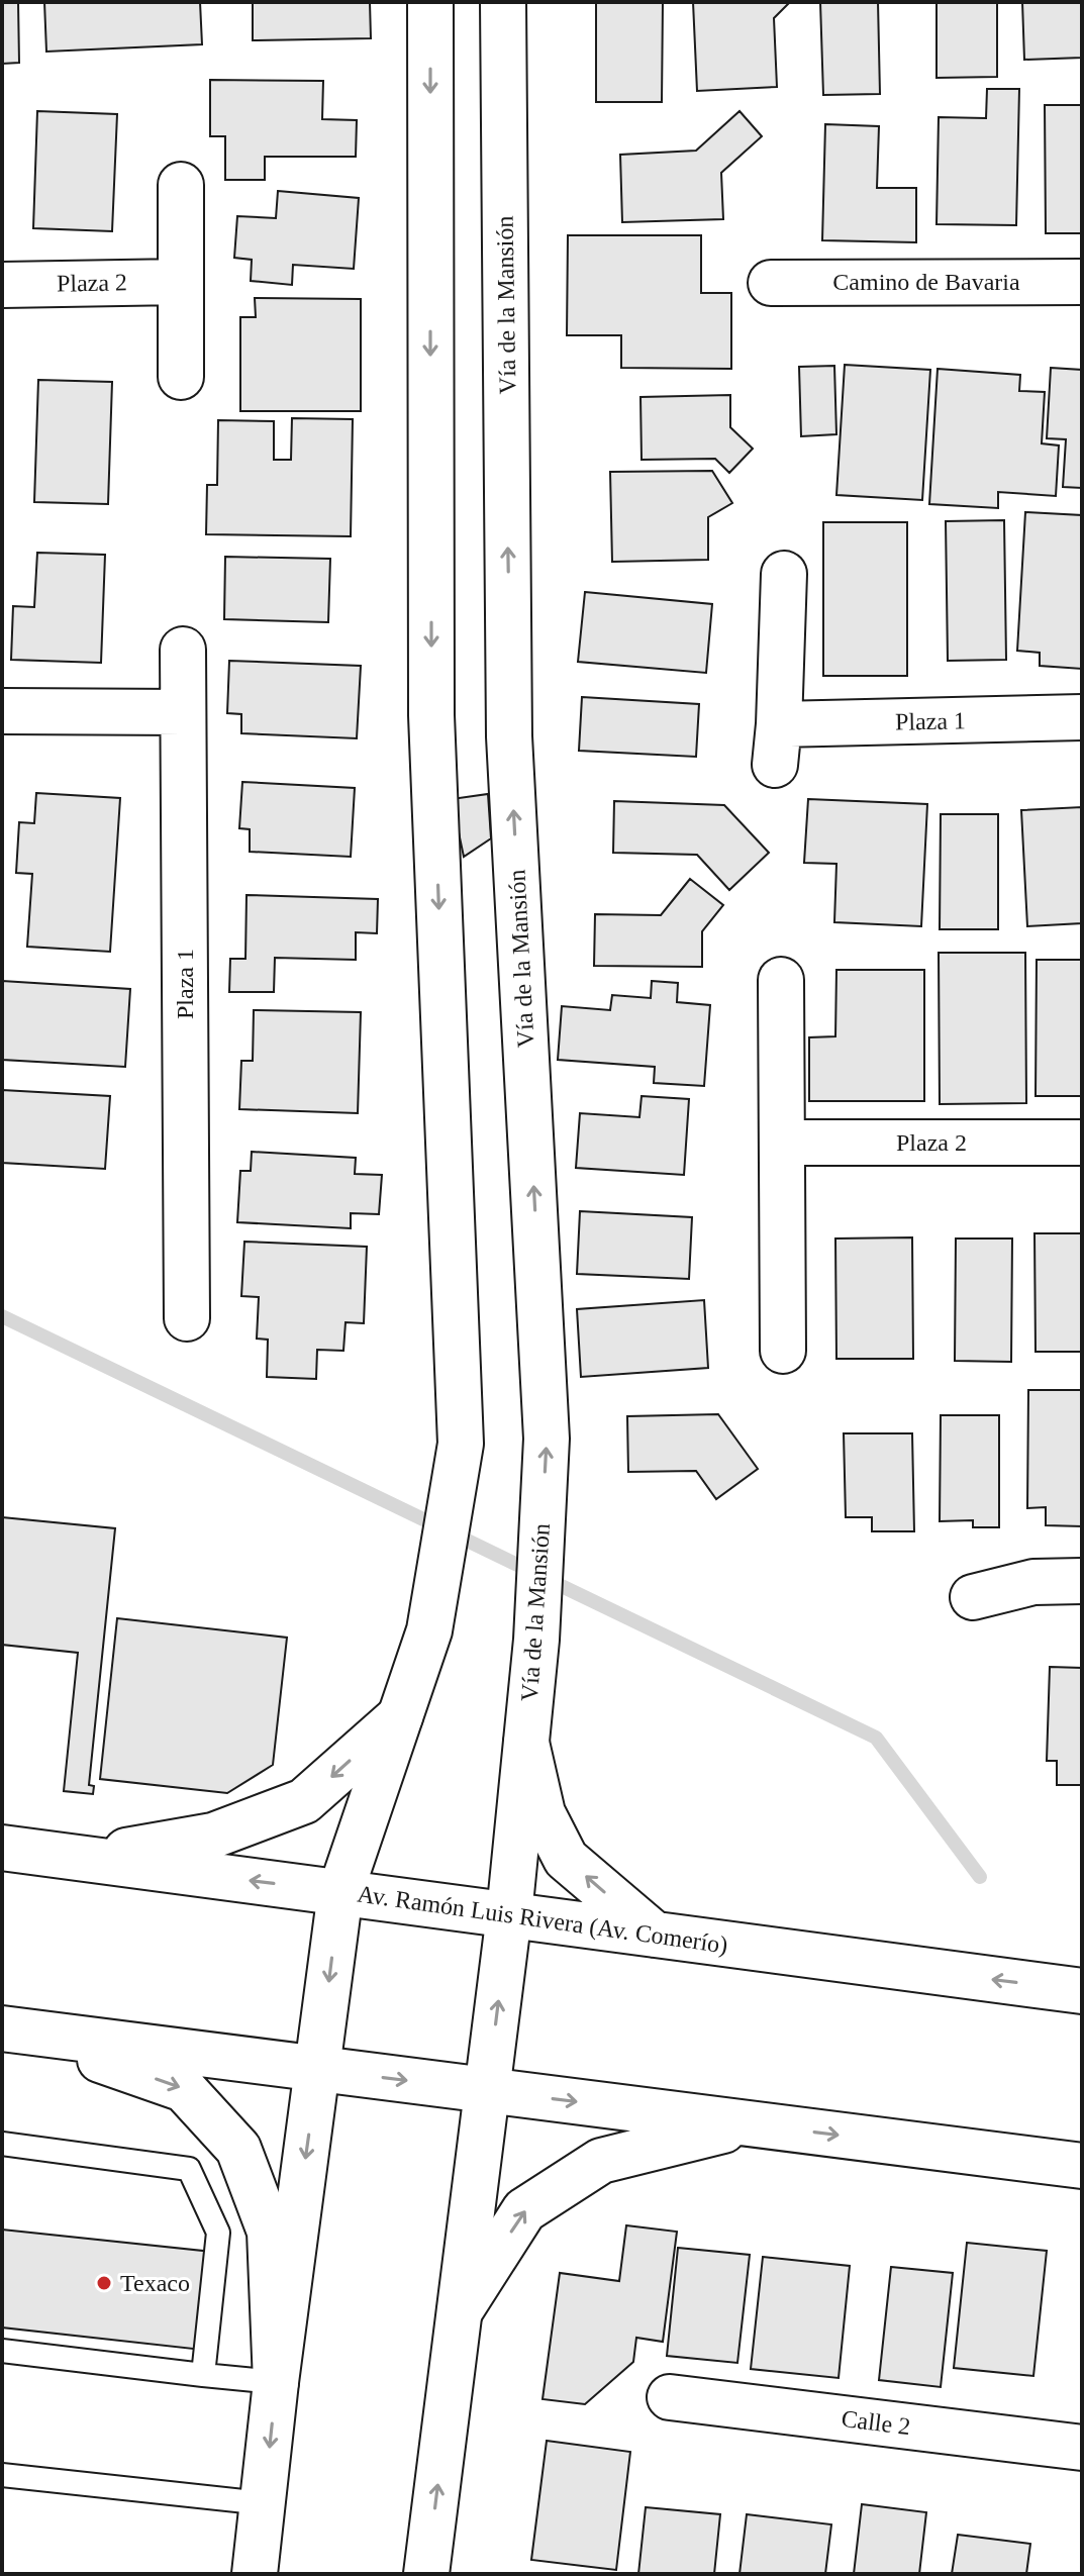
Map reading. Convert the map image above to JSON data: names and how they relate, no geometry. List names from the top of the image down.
{
  "streets": {
    "street": [
      "Camino de Bavaria",
      "Plaza 2",
      "Vía de la Mansión",
      "Plaza 1",
      "Av. Ramón Luis Rivera (Av. Comerío)",
      "Calle 2"
    ]
  },
  "crossings": [
    ["Vía de la Mansión", "Av. Ramón Luis Rivera (Av. Comerío)"]
  ],
  "places": ["Texaco"]
}
